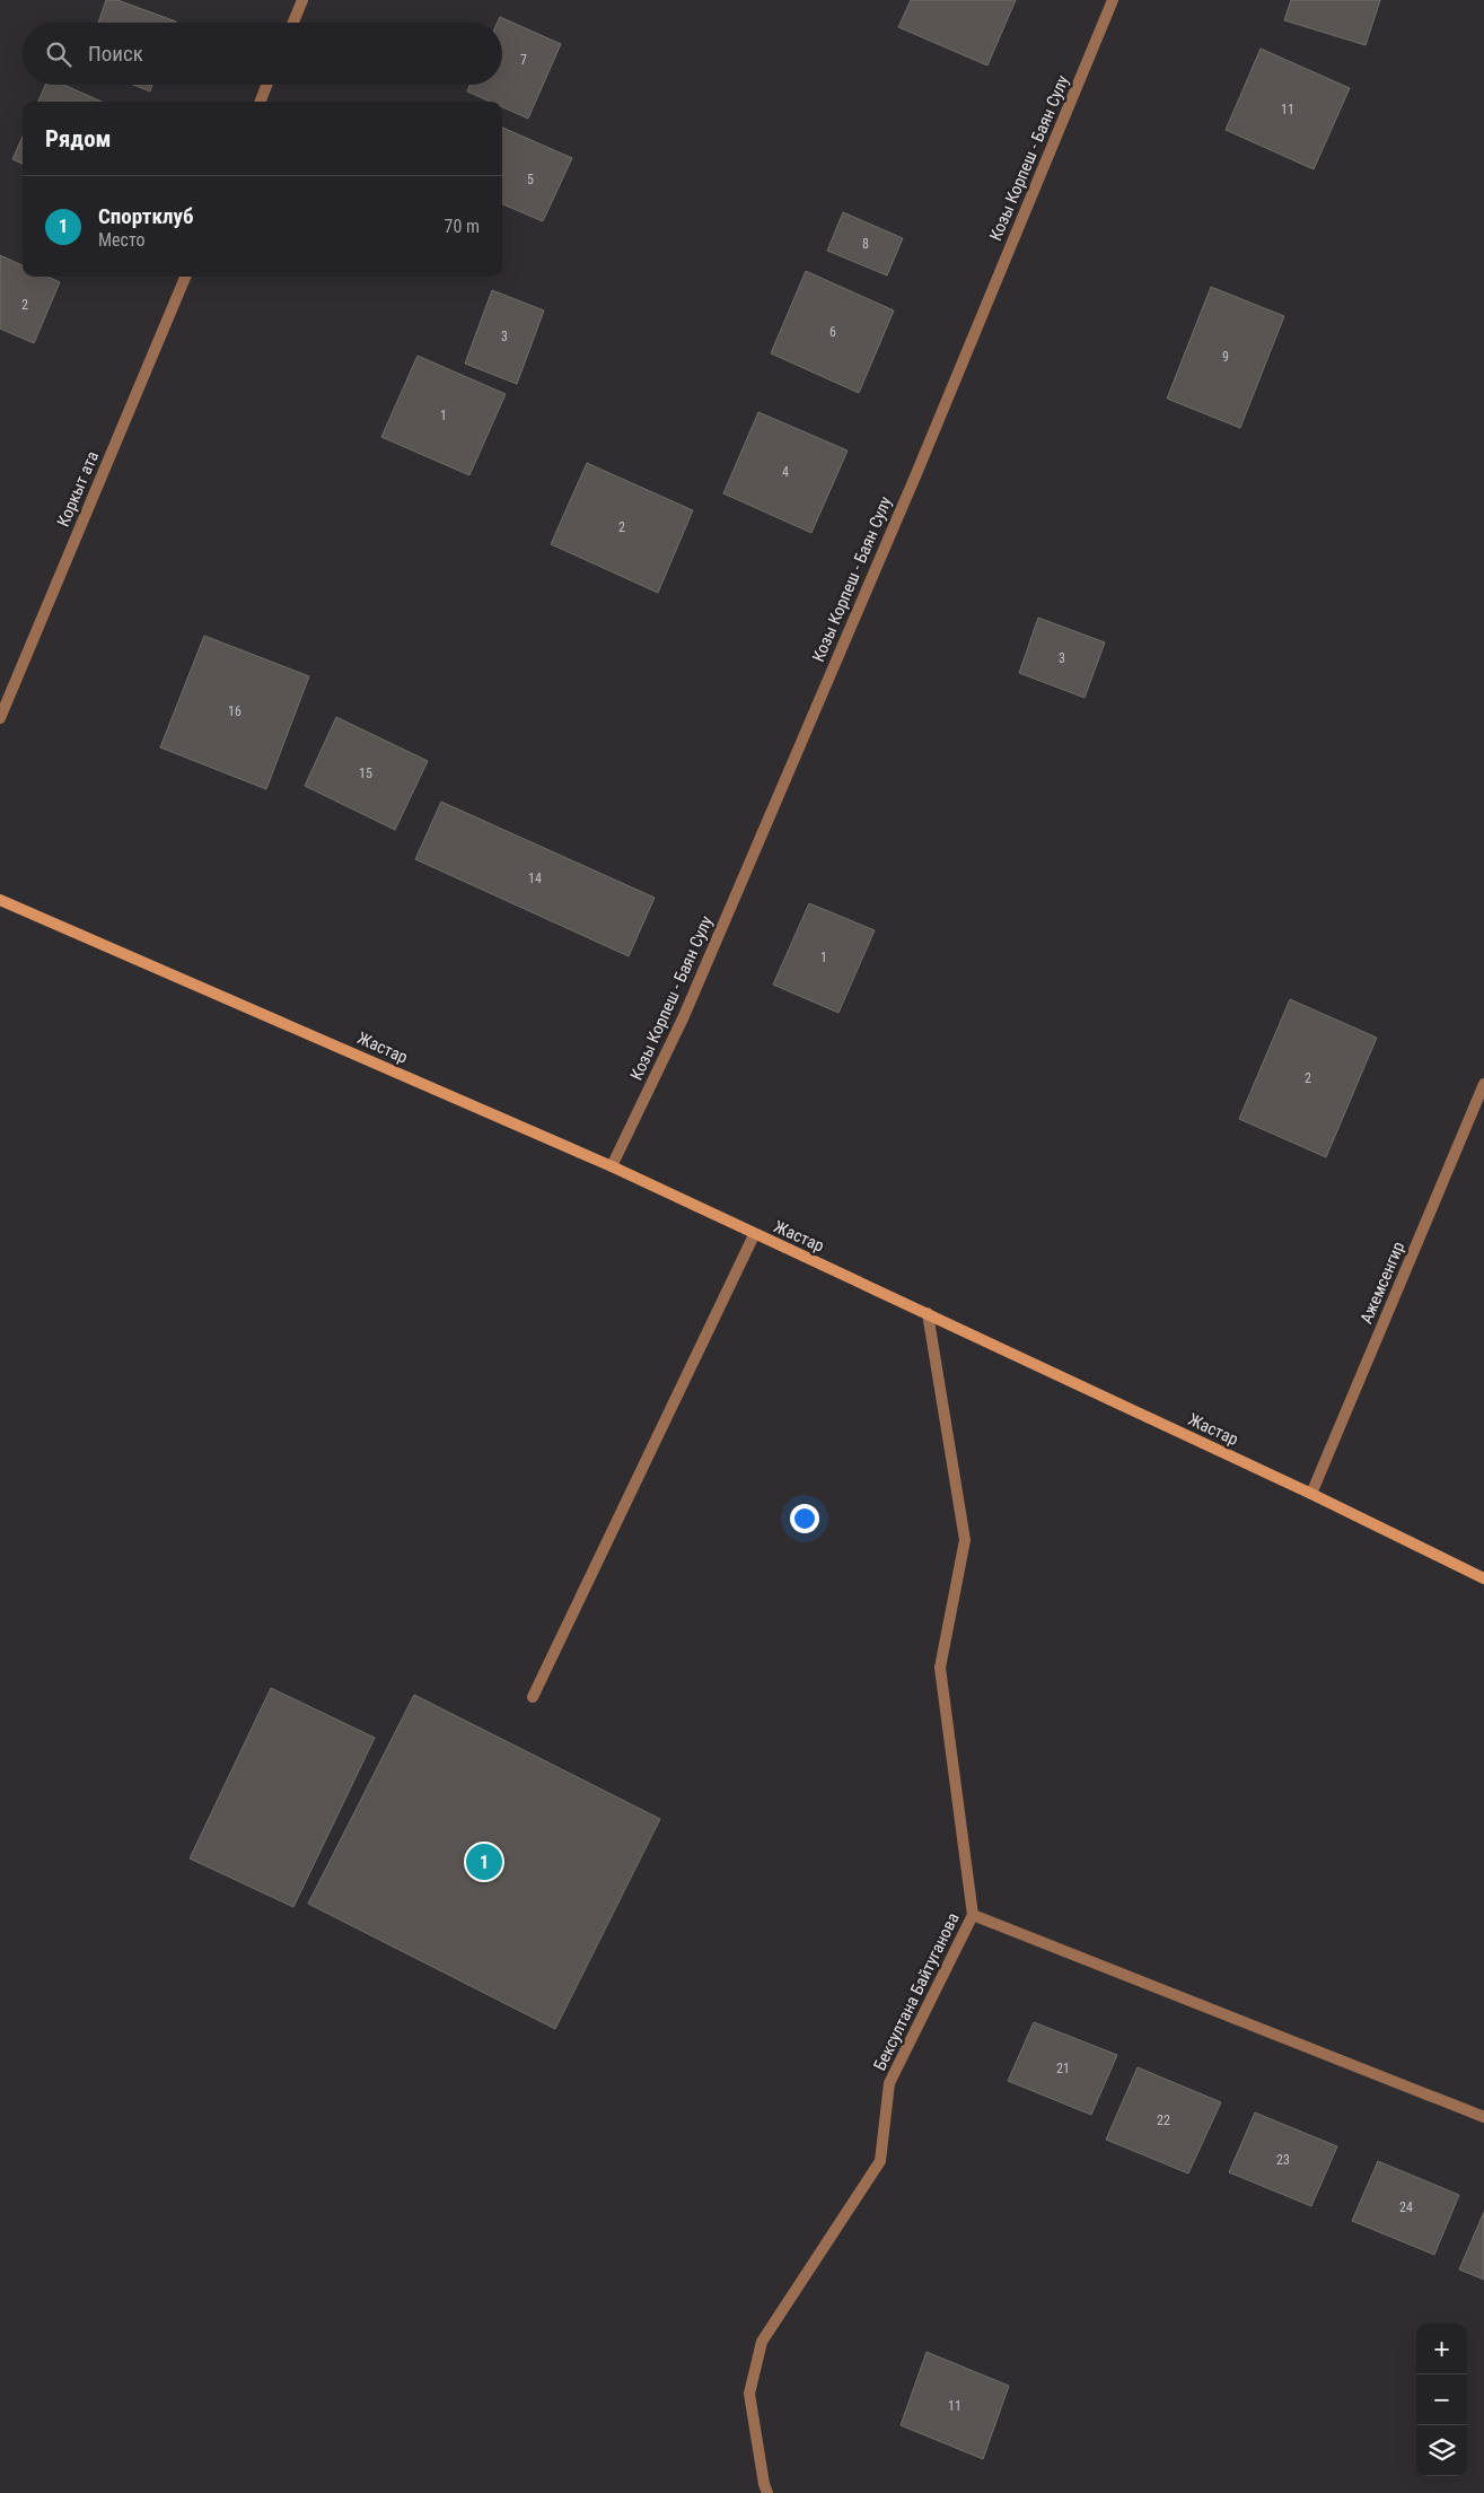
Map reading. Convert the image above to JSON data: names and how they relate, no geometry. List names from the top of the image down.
{
  "streets": {
    "street": [
      "Козы Корпеш - Баян Сулу",
      "Коркыт ата",
      "Жастар",
      "Ажемсенгир",
      "Бексултана Байтуганова"
    ]
  },
  "crossings": [
    ["Козы Корпеш - Баян Сулу", "Жастар"],
    ["Жастар", "Ажемсенгир"]
  ],
  "house_numbers": [
    "7",
    "11",
    "5",
    "8",
    "2",
    "6",
    "3",
    "9",
    "1",
    "4",
    "2",
    "3",
    "16",
    "15",
    "14",
    "1",
    "2",
    "21",
    "22",
    "23",
    "24",
    "11"
  ],
  "page": {
    "search": "Поиск",
    "heading": "Рядом",
    "list": [
      {
        "mark": "1",
        "name": "Спортклуб",
        "note": "Место",
        "value": "70 m"
      }
    ],
    "pins": "1",
    "map_buttons": ["+", "−"]
  }
}
